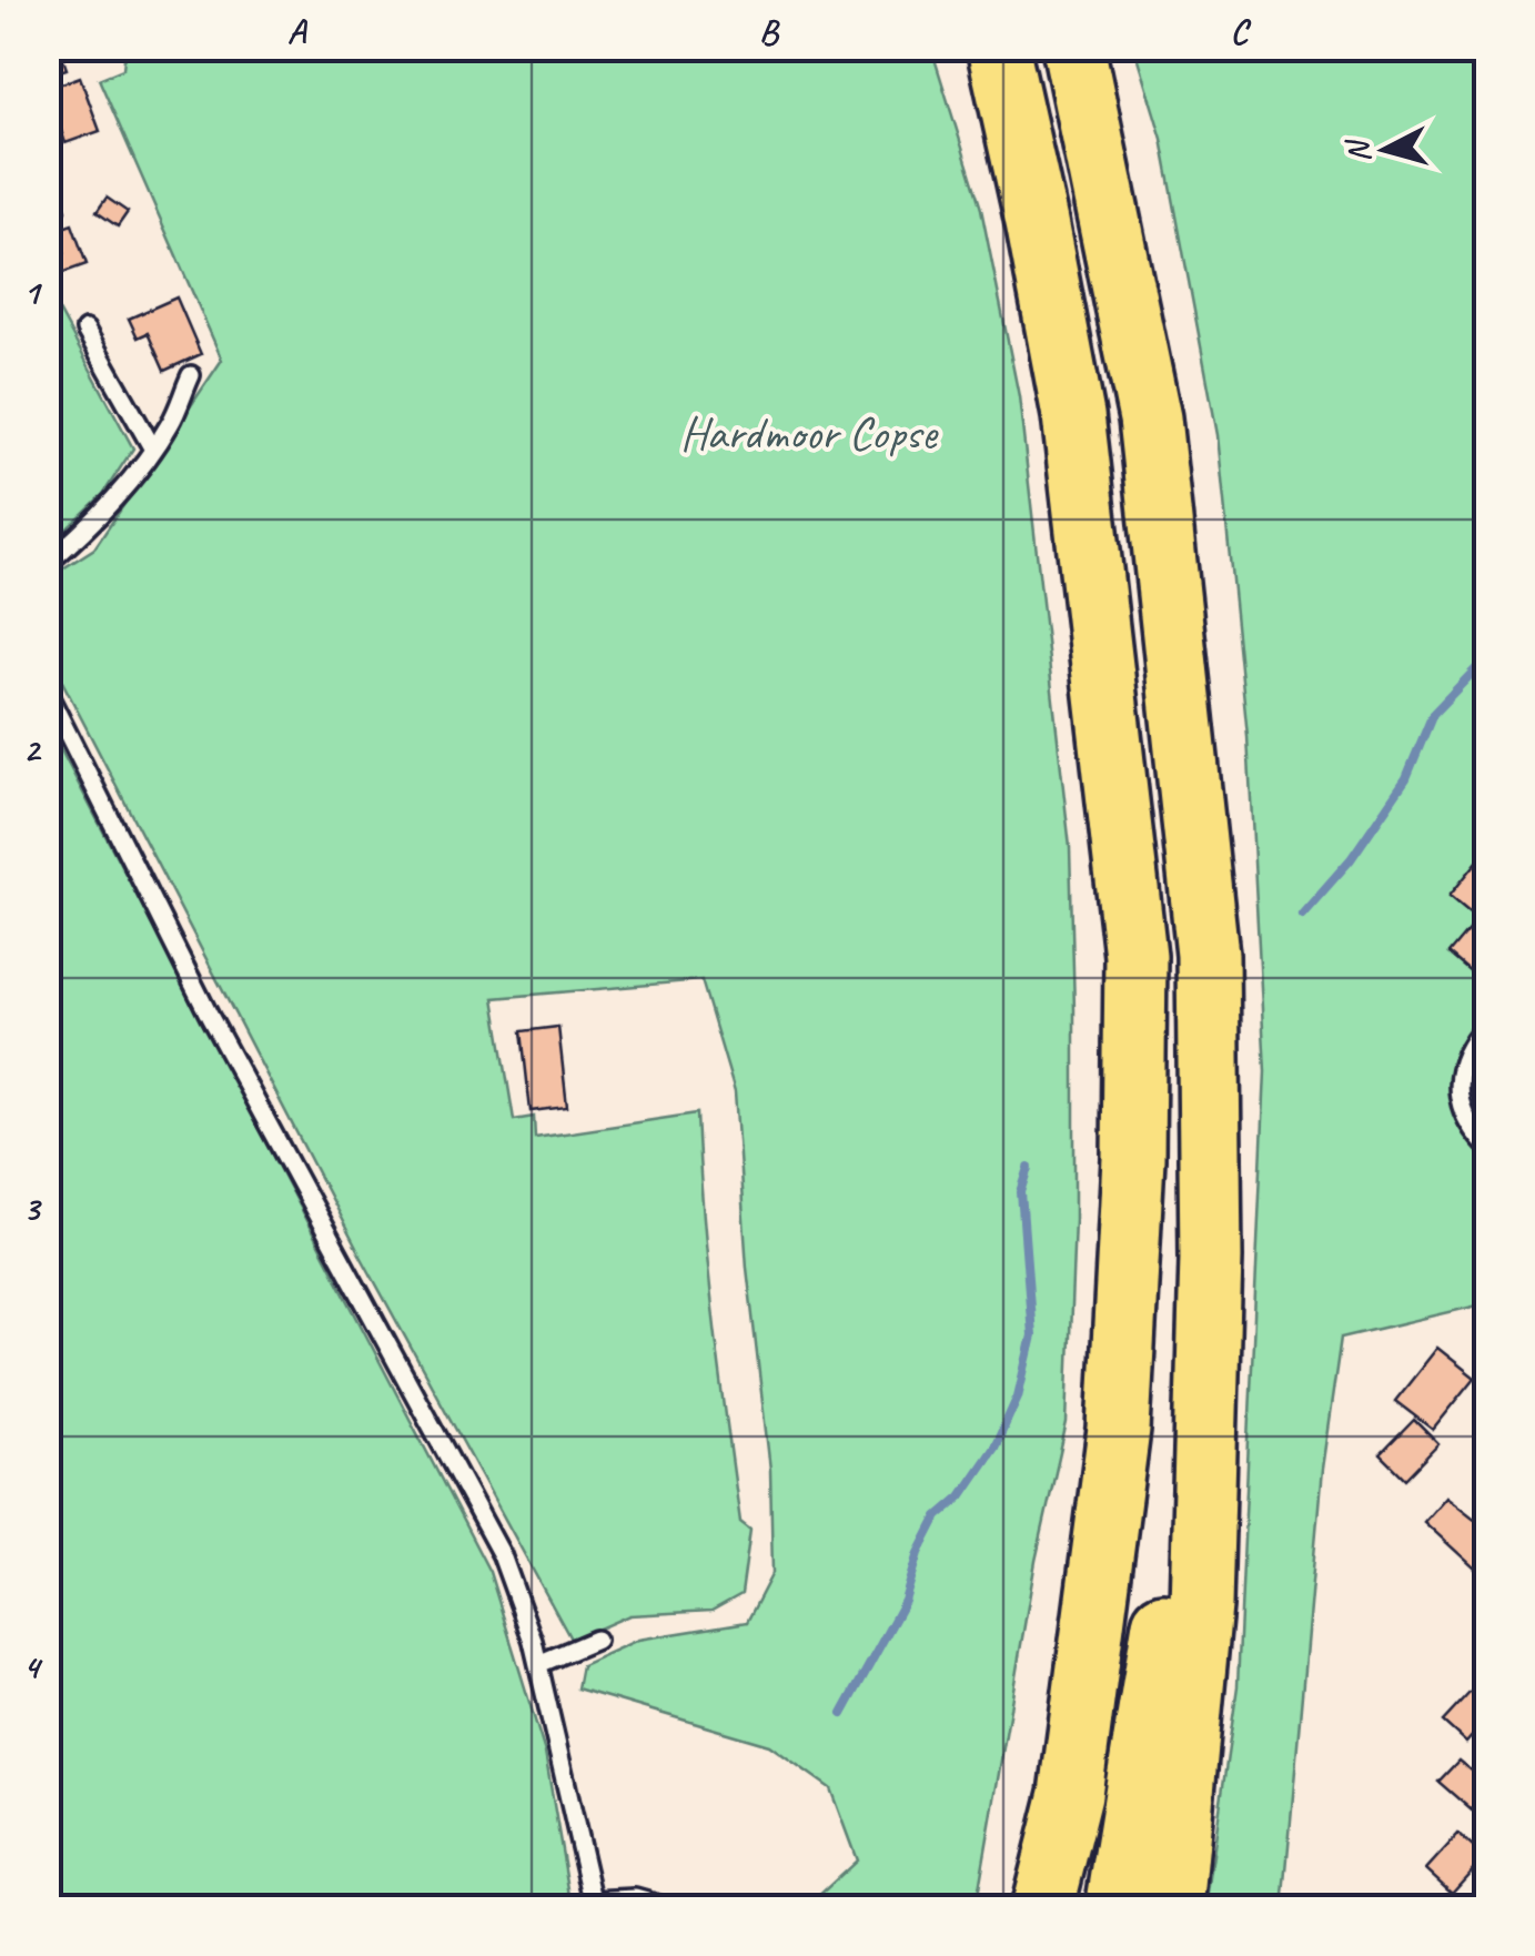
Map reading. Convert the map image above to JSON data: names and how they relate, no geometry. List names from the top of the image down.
{
  "parks": ["Hardmoor Copse"],
  "north": "left",
  "grid": {
    "columns": ["A", "B", "C"],
    "rows": [
      "1",
      "2",
      "3",
      "4"
    ]
  }
}
